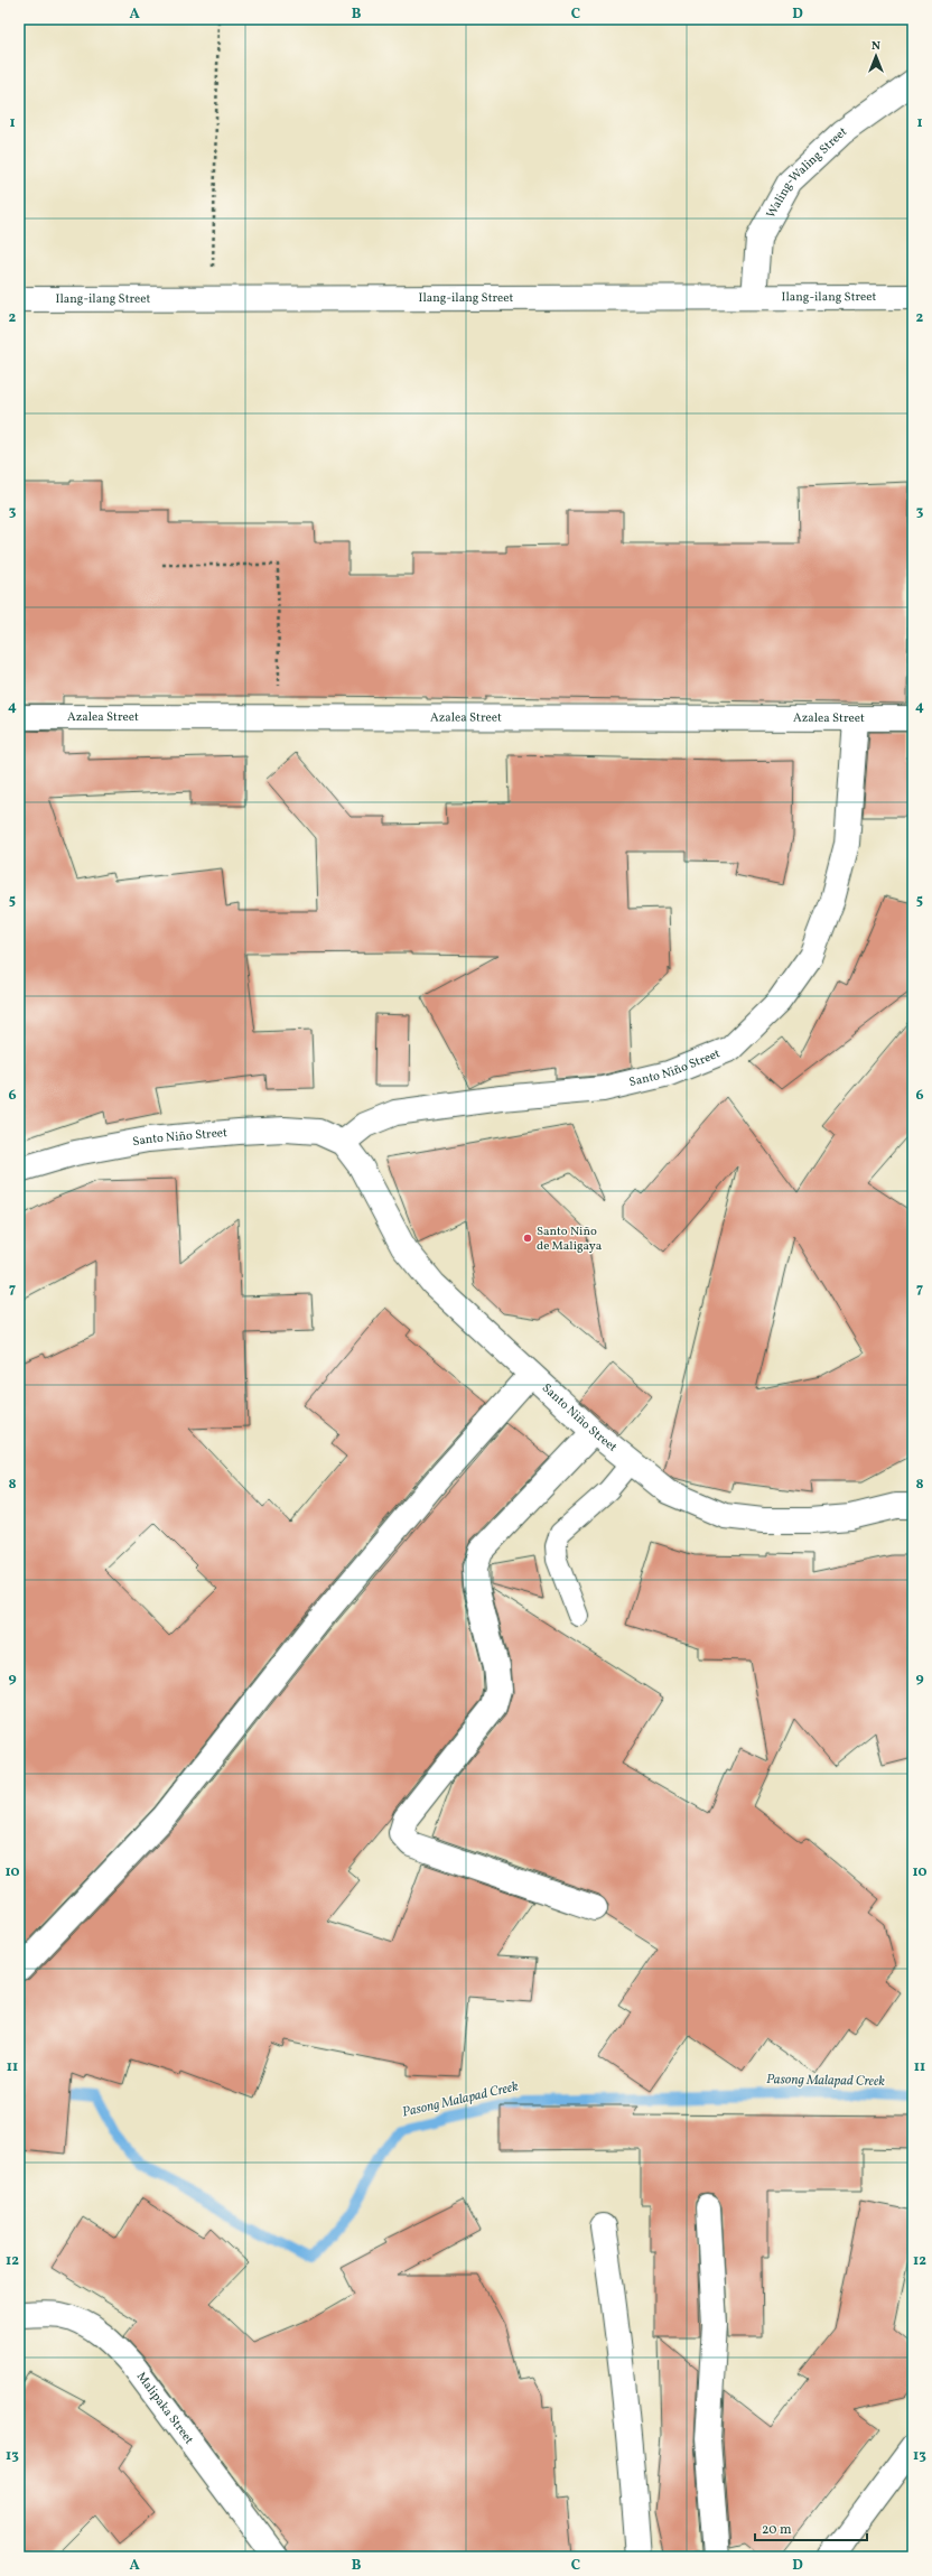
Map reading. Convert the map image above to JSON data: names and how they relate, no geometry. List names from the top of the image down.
{
  "streets": {
    "street": [
      "Waling-Waling Street",
      "Ilang-ilang Street",
      "Azalea Street",
      "Santo Niño Street",
      "Malipaka Street"
    ]
  },
  "crossings": [
    ["Waling-Waling Street", "Ilang-ilang Street"],
    ["Azalea Street", "Santo Niño Street"]
  ],
  "water": ["Pasong Malapad Creek"],
  "places": ["Santo Niño de Maligaya"],
  "scale_bar": "20 m",
  "north": "top",
  "grid": {
    "columns": [
      "A",
      "B",
      "C",
      "D"
    ],
    "rows": [
      "1",
      "2",
      "3",
      "4",
      "5",
      "6",
      "7",
      "8",
      "9",
      "10",
      "11",
      "12",
      "13"
    ]
  }
}
